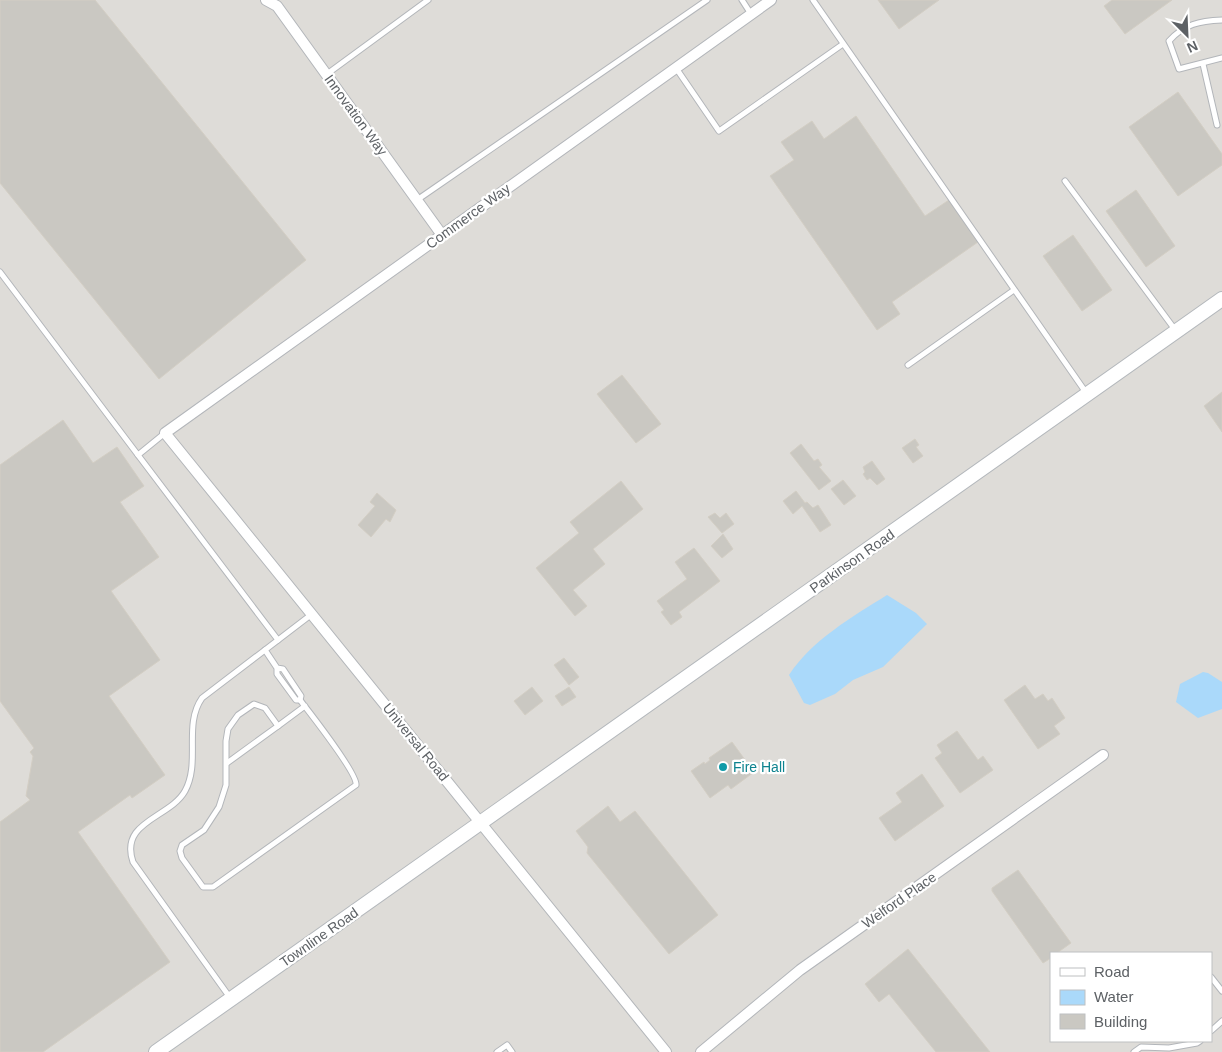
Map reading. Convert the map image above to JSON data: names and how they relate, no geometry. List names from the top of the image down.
{
  "streets": {
    "main road": ["Parkinson Road", "Townline Road"],
    "street": [
      "Innovation Way",
      "Commerce Way",
      "Universal Road",
      "Welford Place"
    ]
  },
  "crossings": [
    ["Innovation Way", "Commerce Way"],
    ["Commerce Way", "Universal Road"],
    ["Parkinson Road", "Universal Road"],
    ["Parkinson Road", "Townline Road"],
    ["Universal Road", "Townline Road"]
  ],
  "places": ["Fire Hall"],
  "legend": ["Road", "Water", "Building"],
  "north": "bottom right"
}
